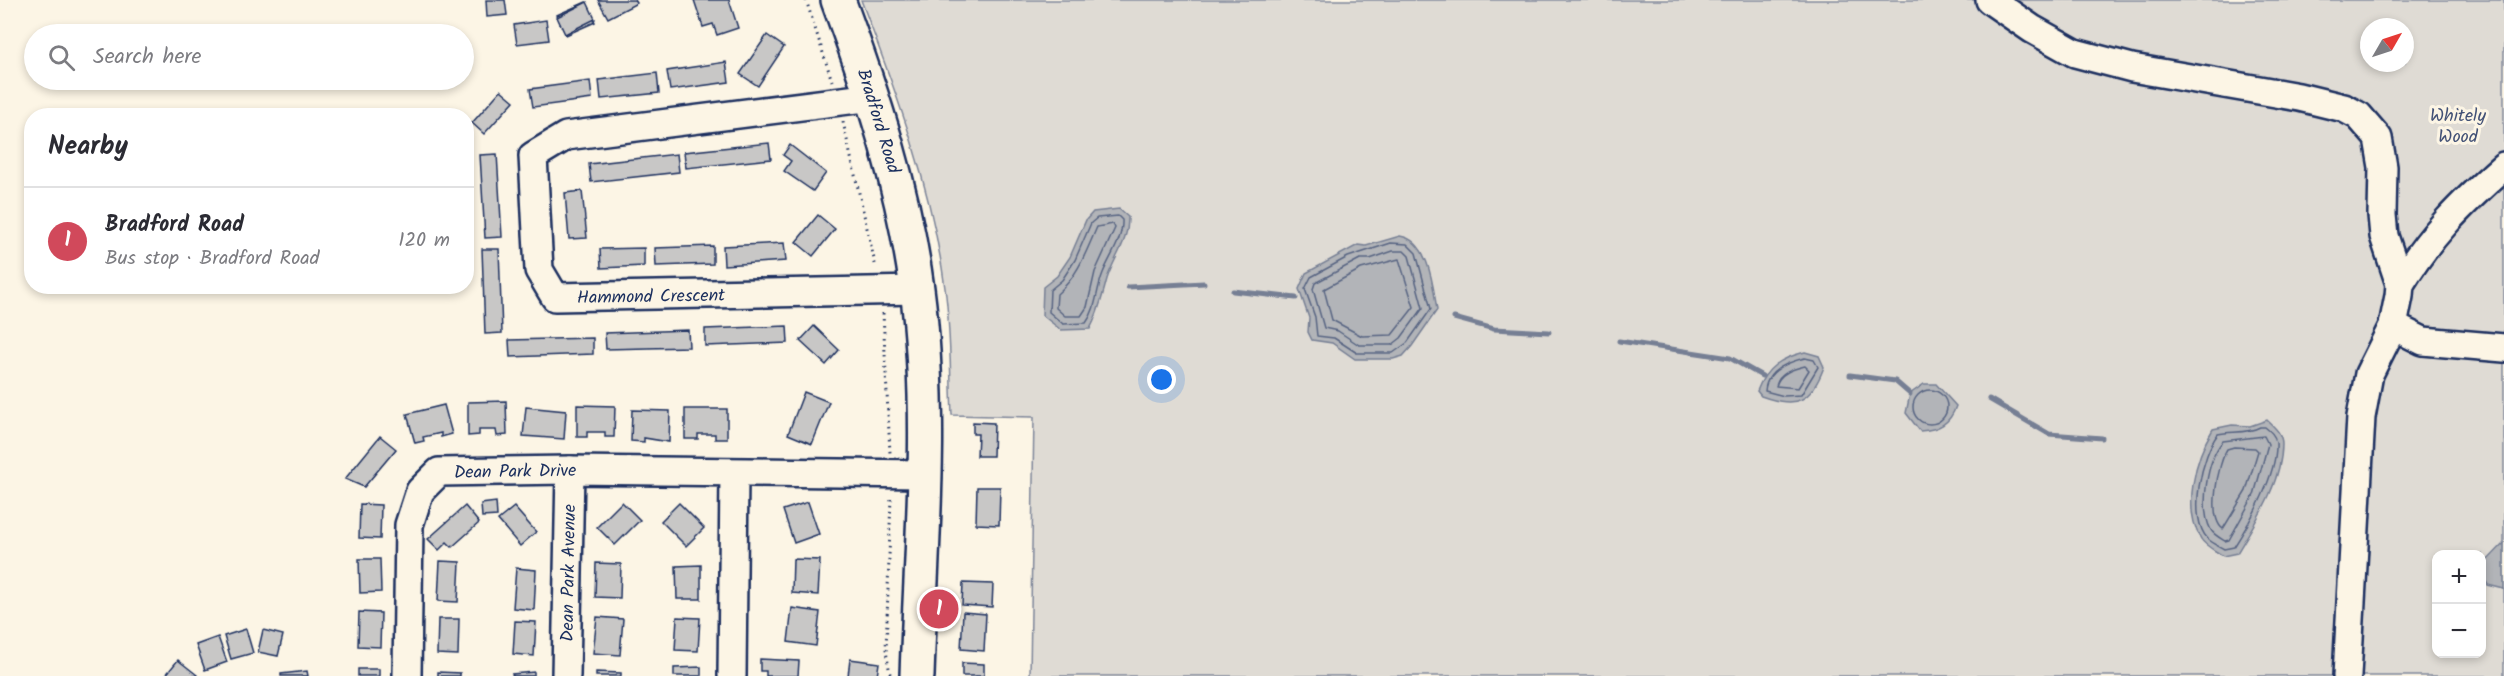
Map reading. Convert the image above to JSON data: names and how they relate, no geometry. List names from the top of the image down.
{
  "streets": {
    "main road": ["Bradford Road"],
    "street": ["Hammond Crescent", "Dean Park Drive", "Dean Park Avenue"]
  },
  "crossings": [
    ["Bradford Road", "Hammond Crescent"],
    ["Bradford Road", "Dean Park Drive"],
    ["Dean Park Drive", "Dean Park Avenue"]
  ],
  "parks": ["Whitely Wood"],
  "north": "top right",
  "page": {
    "search": "Search here",
    "heading": "Nearby",
    "list": [
      {
        "mark": "1",
        "name": "Bradford Road",
        "note": "Bus stop · Bradford Road",
        "value": "120 m"
      }
    ],
    "map_buttons": ["+", "−"],
    "pins": "1"
  }
}
